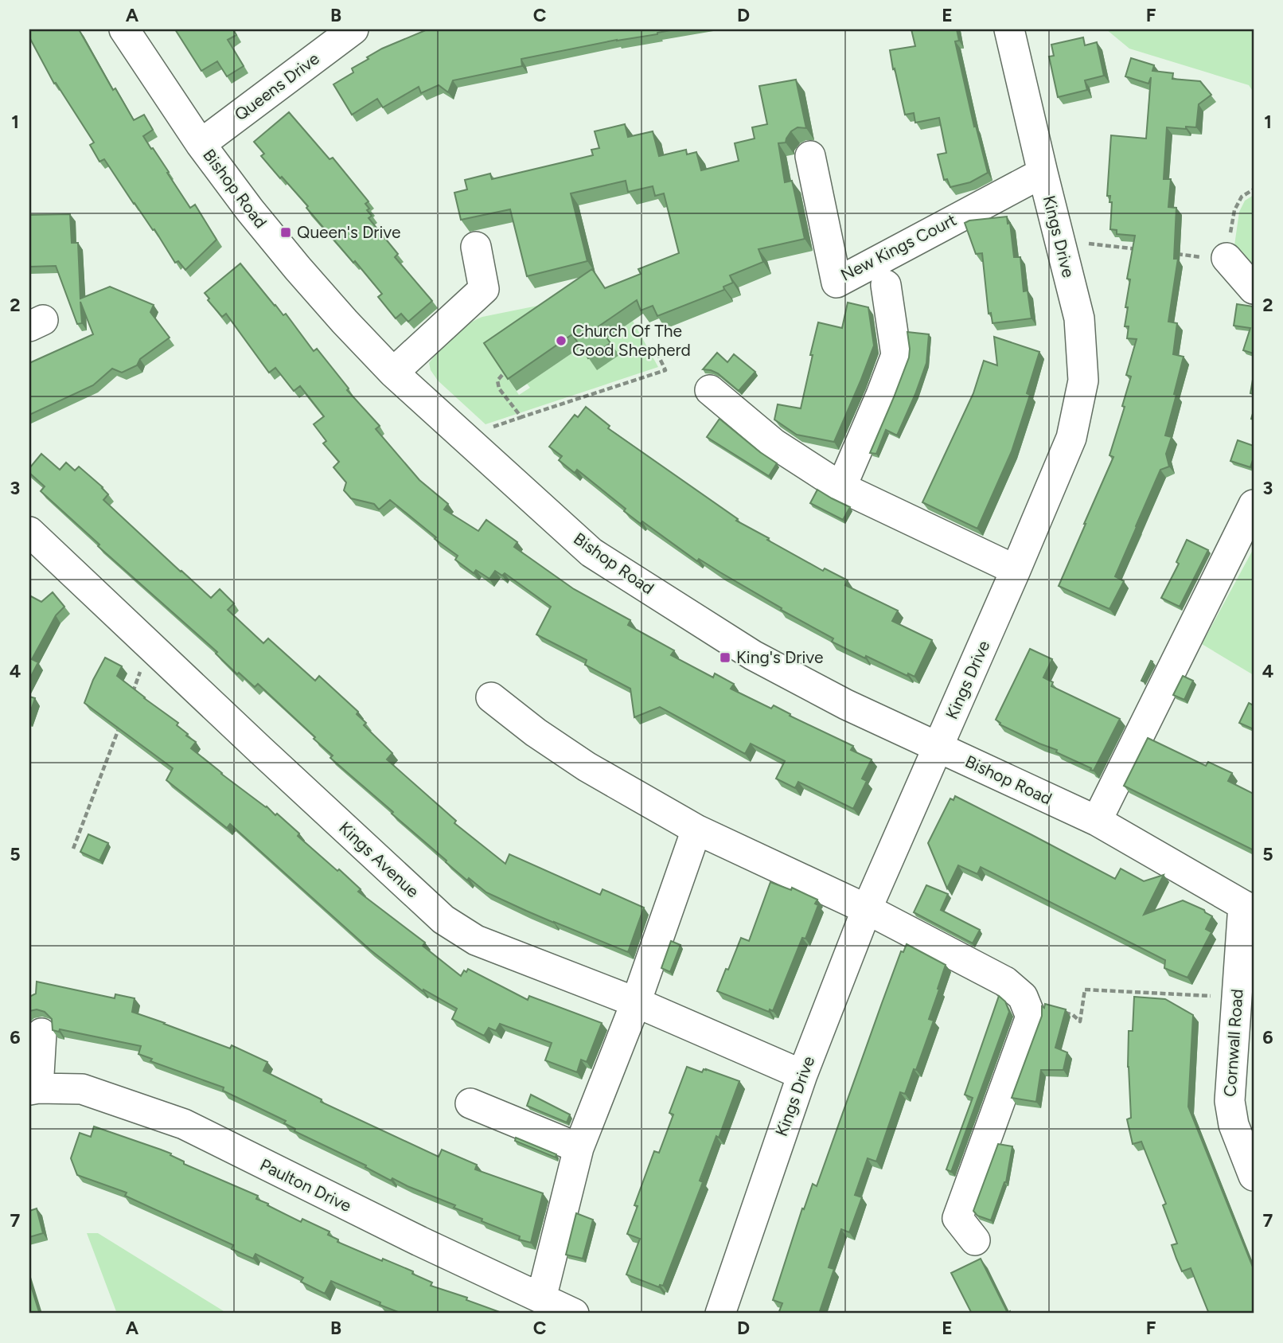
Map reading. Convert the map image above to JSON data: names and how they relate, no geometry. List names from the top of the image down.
{
  "streets": {
    "street": [
      "Queens Drive",
      "Bishop Road",
      "Kings Drive",
      "New Kings Court",
      "Kings Avenue",
      "Cornwall Road",
      "Paulton Drive"
    ]
  },
  "crossings": [
    ["Queens Drive", "Bishop Road"],
    ["Bishop Road", "Kings Drive"],
    ["Bishop Road", "Cornwall Road"],
    ["Kings Drive", "New Kings Court"],
    ["Kings Drive", "Kings Avenue"]
  ],
  "places": {
    "transit": ["Queen's Drive", "King's Drive"],
    "other": ["Church Of The Good Shepherd"]
  },
  "grid": {
    "columns": [
      "A",
      "B",
      "C",
      "D",
      "E",
      "F"
    ],
    "rows": [
      "1",
      "2",
      "3",
      "4",
      "5",
      "6",
      "7"
    ]
  }
}
